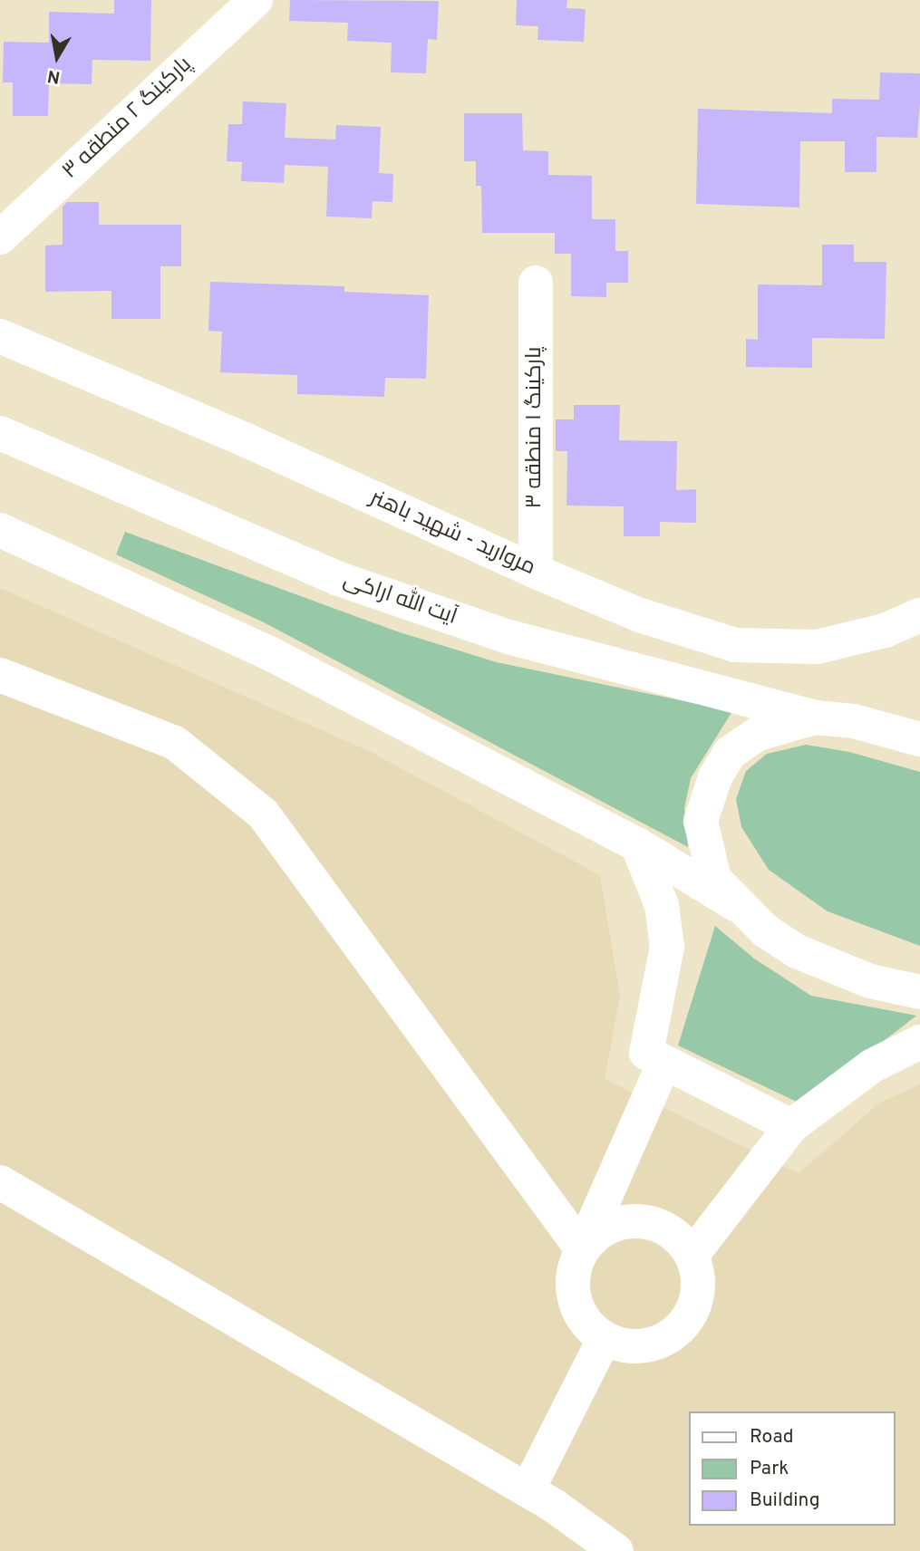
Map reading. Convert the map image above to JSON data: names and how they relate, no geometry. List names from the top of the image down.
{
  "streets": {
    "main road": [
      "پارکینگ ۲ منطقه ۳",
      "پارکینگ ۱ منطقه ۳",
      "مروارید - شهید باهنر",
      "آیت الله اراکی"
    ]
  },
  "crossings": [
    ["پارکینگ ۱ منطقه ۳", "مروارید - شهید باهنر"]
  ],
  "legend": ["Road", "Park", "Building"],
  "north": "bottom"
}
